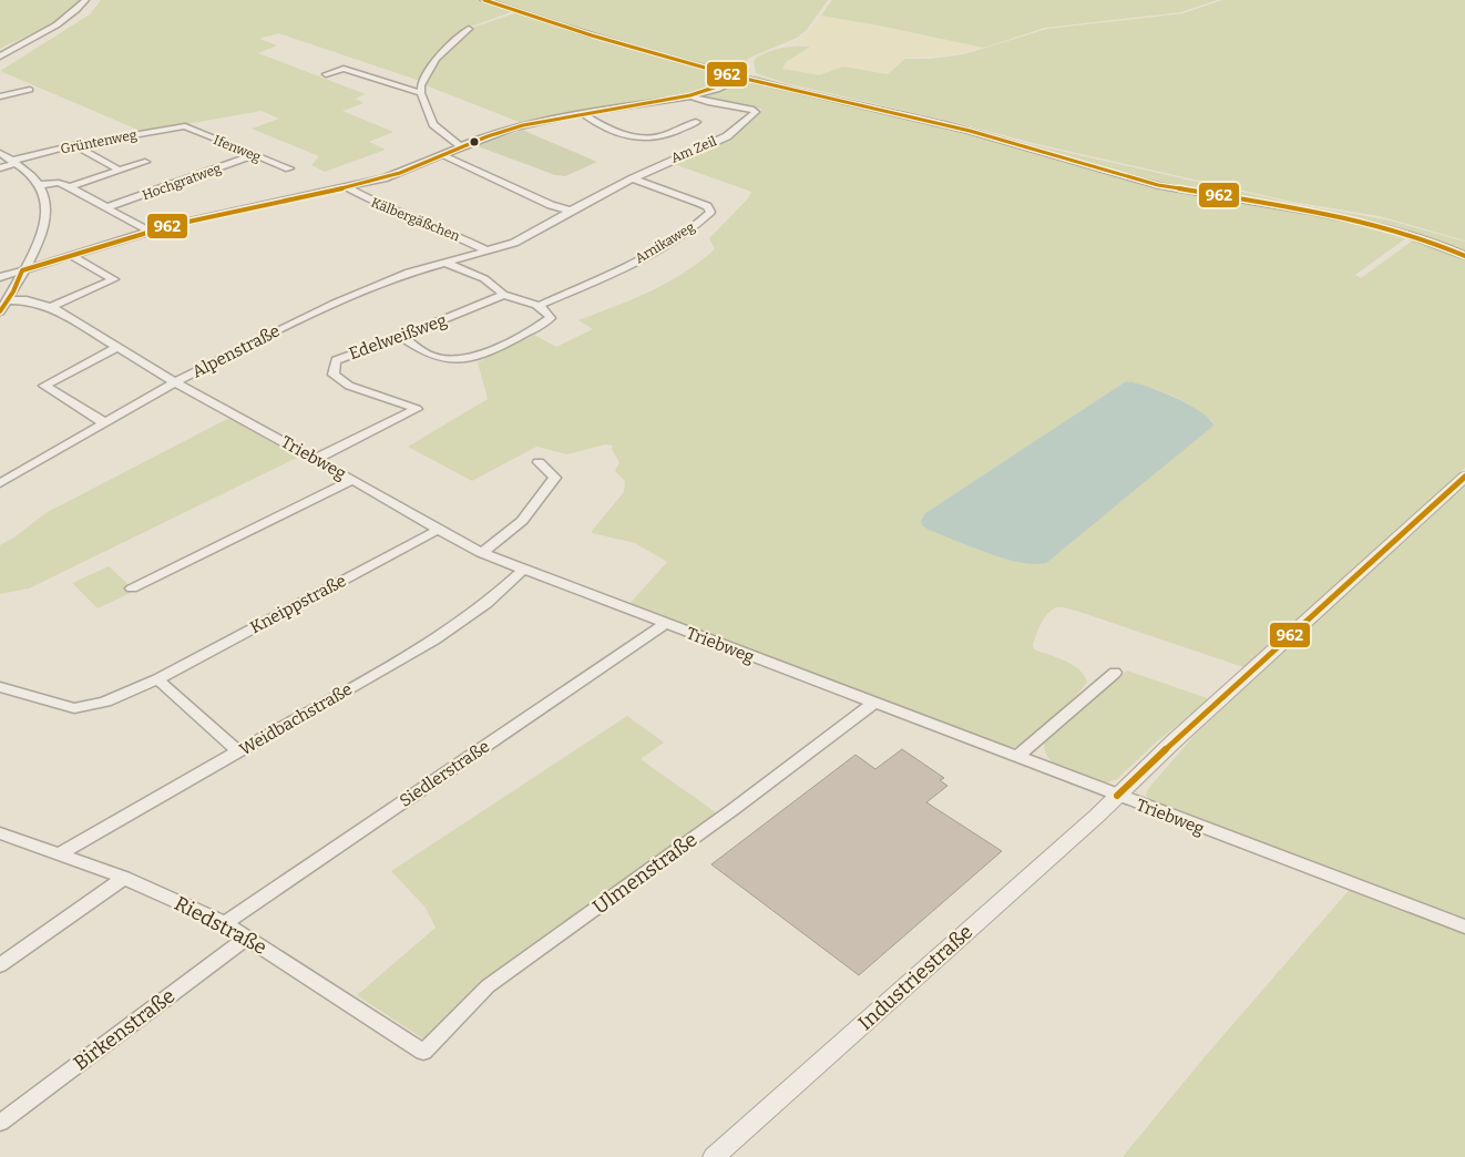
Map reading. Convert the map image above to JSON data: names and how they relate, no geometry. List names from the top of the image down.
{
  "streets": {
    "street": [
      "Grüntenweg",
      "Ifenweg",
      "Am Zeil",
      "Hochgratweg",
      "Kälbergäßchen",
      "Arnikaweg",
      "Edelweißweg",
      "Alpenstraße",
      "Triebweg",
      "Kneippstraße",
      "Weidbachstraße",
      "Siedlerstraße",
      "Ulmenstraße",
      "Riedstraße",
      "Industriestraße",
      "Birkenstraße"
    ]
  },
  "crossings": [
    ["Grüntenweg", "Ifenweg"],
    ["Ifenweg", "Hochgratweg"],
    ["Am Zeil", "Kälbergäßchen"],
    ["Am Zeil", "Arnikaweg"],
    ["Am Zeil", "Alpenstraße"],
    ["Kälbergäßchen", "Alpenstraße"],
    ["Edelweißweg", "Triebweg"],
    ["Alpenstraße", "Triebweg"],
    ["Triebweg", "Kneippstraße"],
    ["Triebweg", "Weidbachstraße"],
    ["Triebweg", "Siedlerstraße"],
    ["Triebweg", "Ulmenstraße"],
    ["Triebweg", "Industriestraße"],
    ["Weidbachstraße", "Riedstraße"],
    ["Siedlerstraße", "Riedstraße"],
    ["Ulmenstraße", "Riedstraße"],
    ["Riedstraße", "Birkenstraße"]
  ],
  "lines": ["transit line 962"]
}
